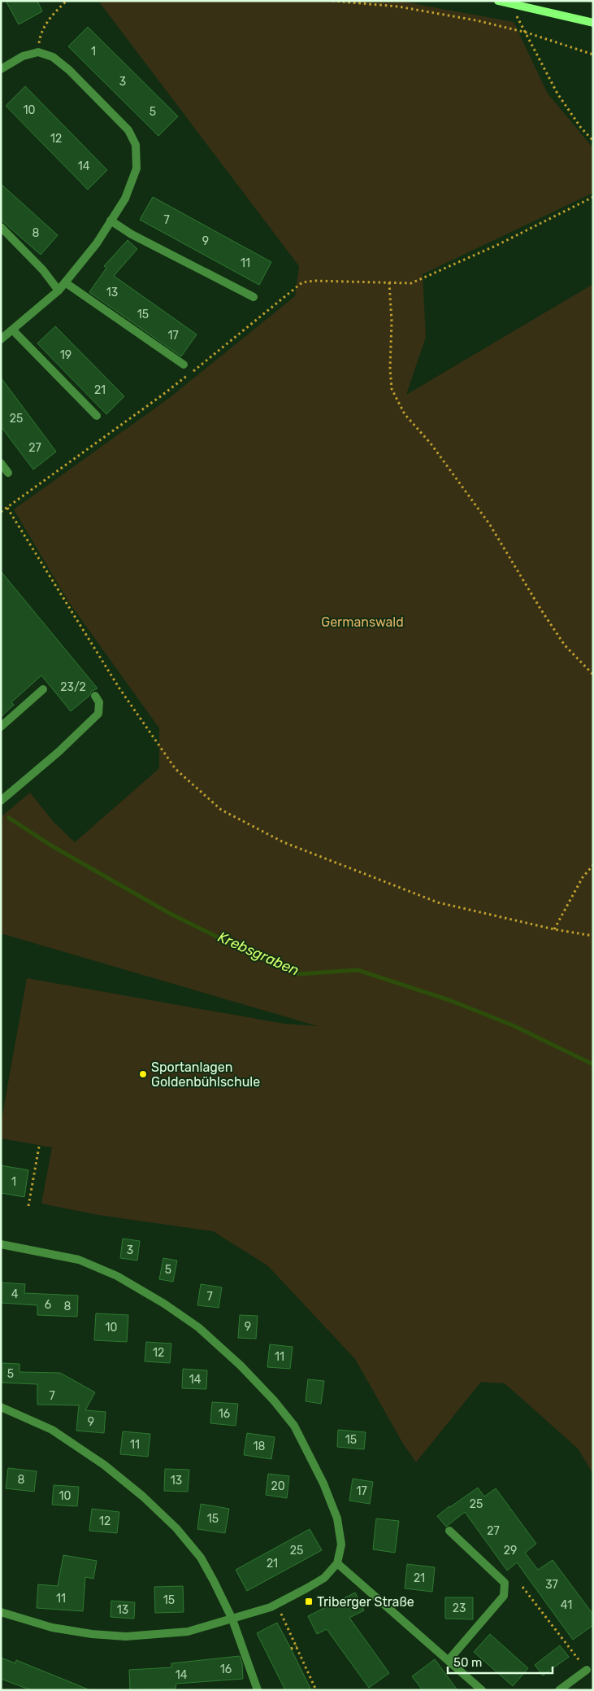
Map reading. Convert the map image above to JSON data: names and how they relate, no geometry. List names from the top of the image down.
{
  "water": ["Krebsgraben"],
  "parks": ["Germanswald"],
  "places": {
    "other": ["Sportanlagen Goldenbühlschule"],
    "transit": ["Triberger Straße"]
  },
  "house_numbers": [
    "1",
    "3",
    "10",
    "5",
    "12",
    "14",
    "7",
    "8",
    "9",
    "11",
    "13",
    "15",
    "17",
    "19",
    "21",
    "25",
    "27",
    "23/2",
    "1",
    "3",
    "5",
    "4",
    "7",
    "6",
    "8",
    "9",
    "10",
    "12",
    "11",
    "5",
    "14",
    "7",
    "16",
    "9",
    "15",
    "11",
    "18",
    "8",
    "13",
    "20",
    "17",
    "10",
    "25",
    "15",
    "12",
    "27",
    "25",
    "29",
    "21",
    "21",
    "37",
    "11",
    "15",
    "41",
    "23",
    "13",
    "16",
    "14"
  ],
  "scale_bar": "50 m"
}
